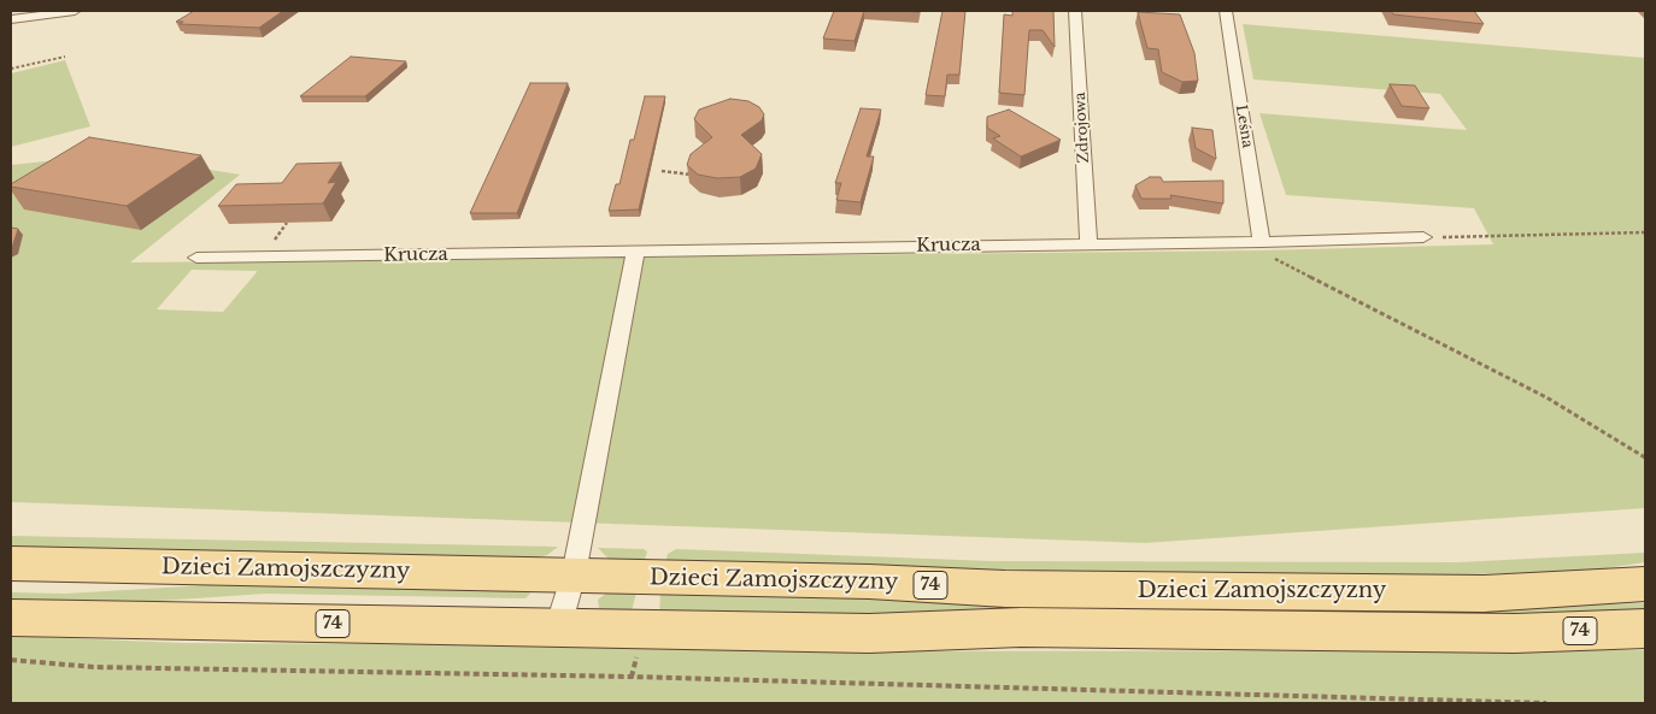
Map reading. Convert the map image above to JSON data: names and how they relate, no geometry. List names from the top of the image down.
{
  "streets": {
    "main road": ["Dzieci Zamojszczyzny", "74"],
    "street": ["Leśna", "Zdrojowa", "Krucza"]
  },
  "crossings": [
    ["Leśna", "Krucza"],
    ["Zdrojowa", "Krucza"]
  ]
}
